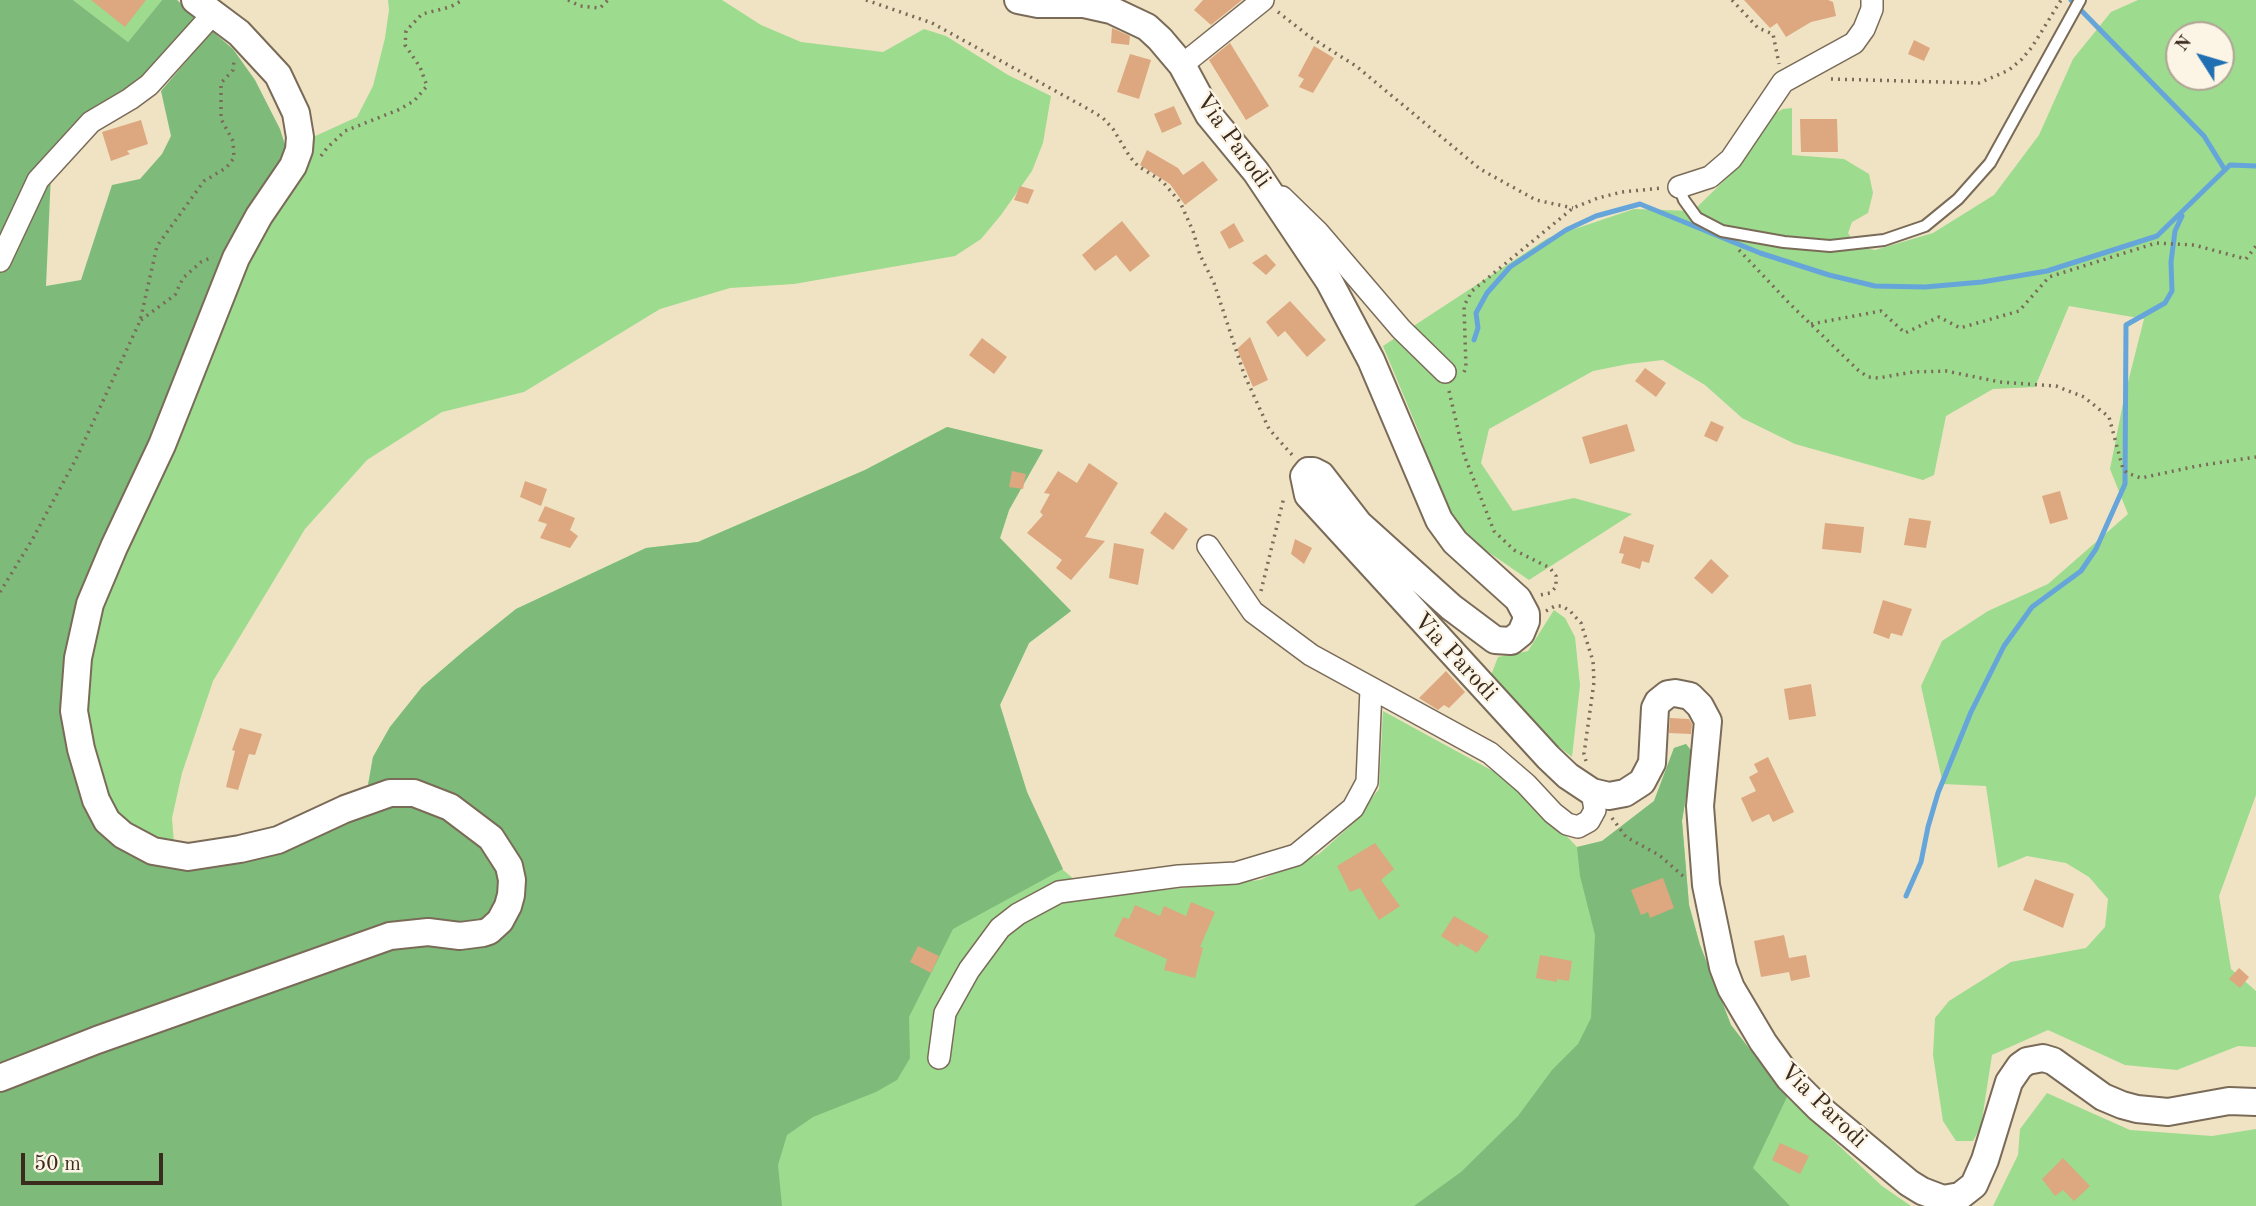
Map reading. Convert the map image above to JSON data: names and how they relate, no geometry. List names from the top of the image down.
{
  "streets": {
    "street": ["Via Parodi"]
  },
  "scale_bar": "50 m",
  "north": "top left"
}
